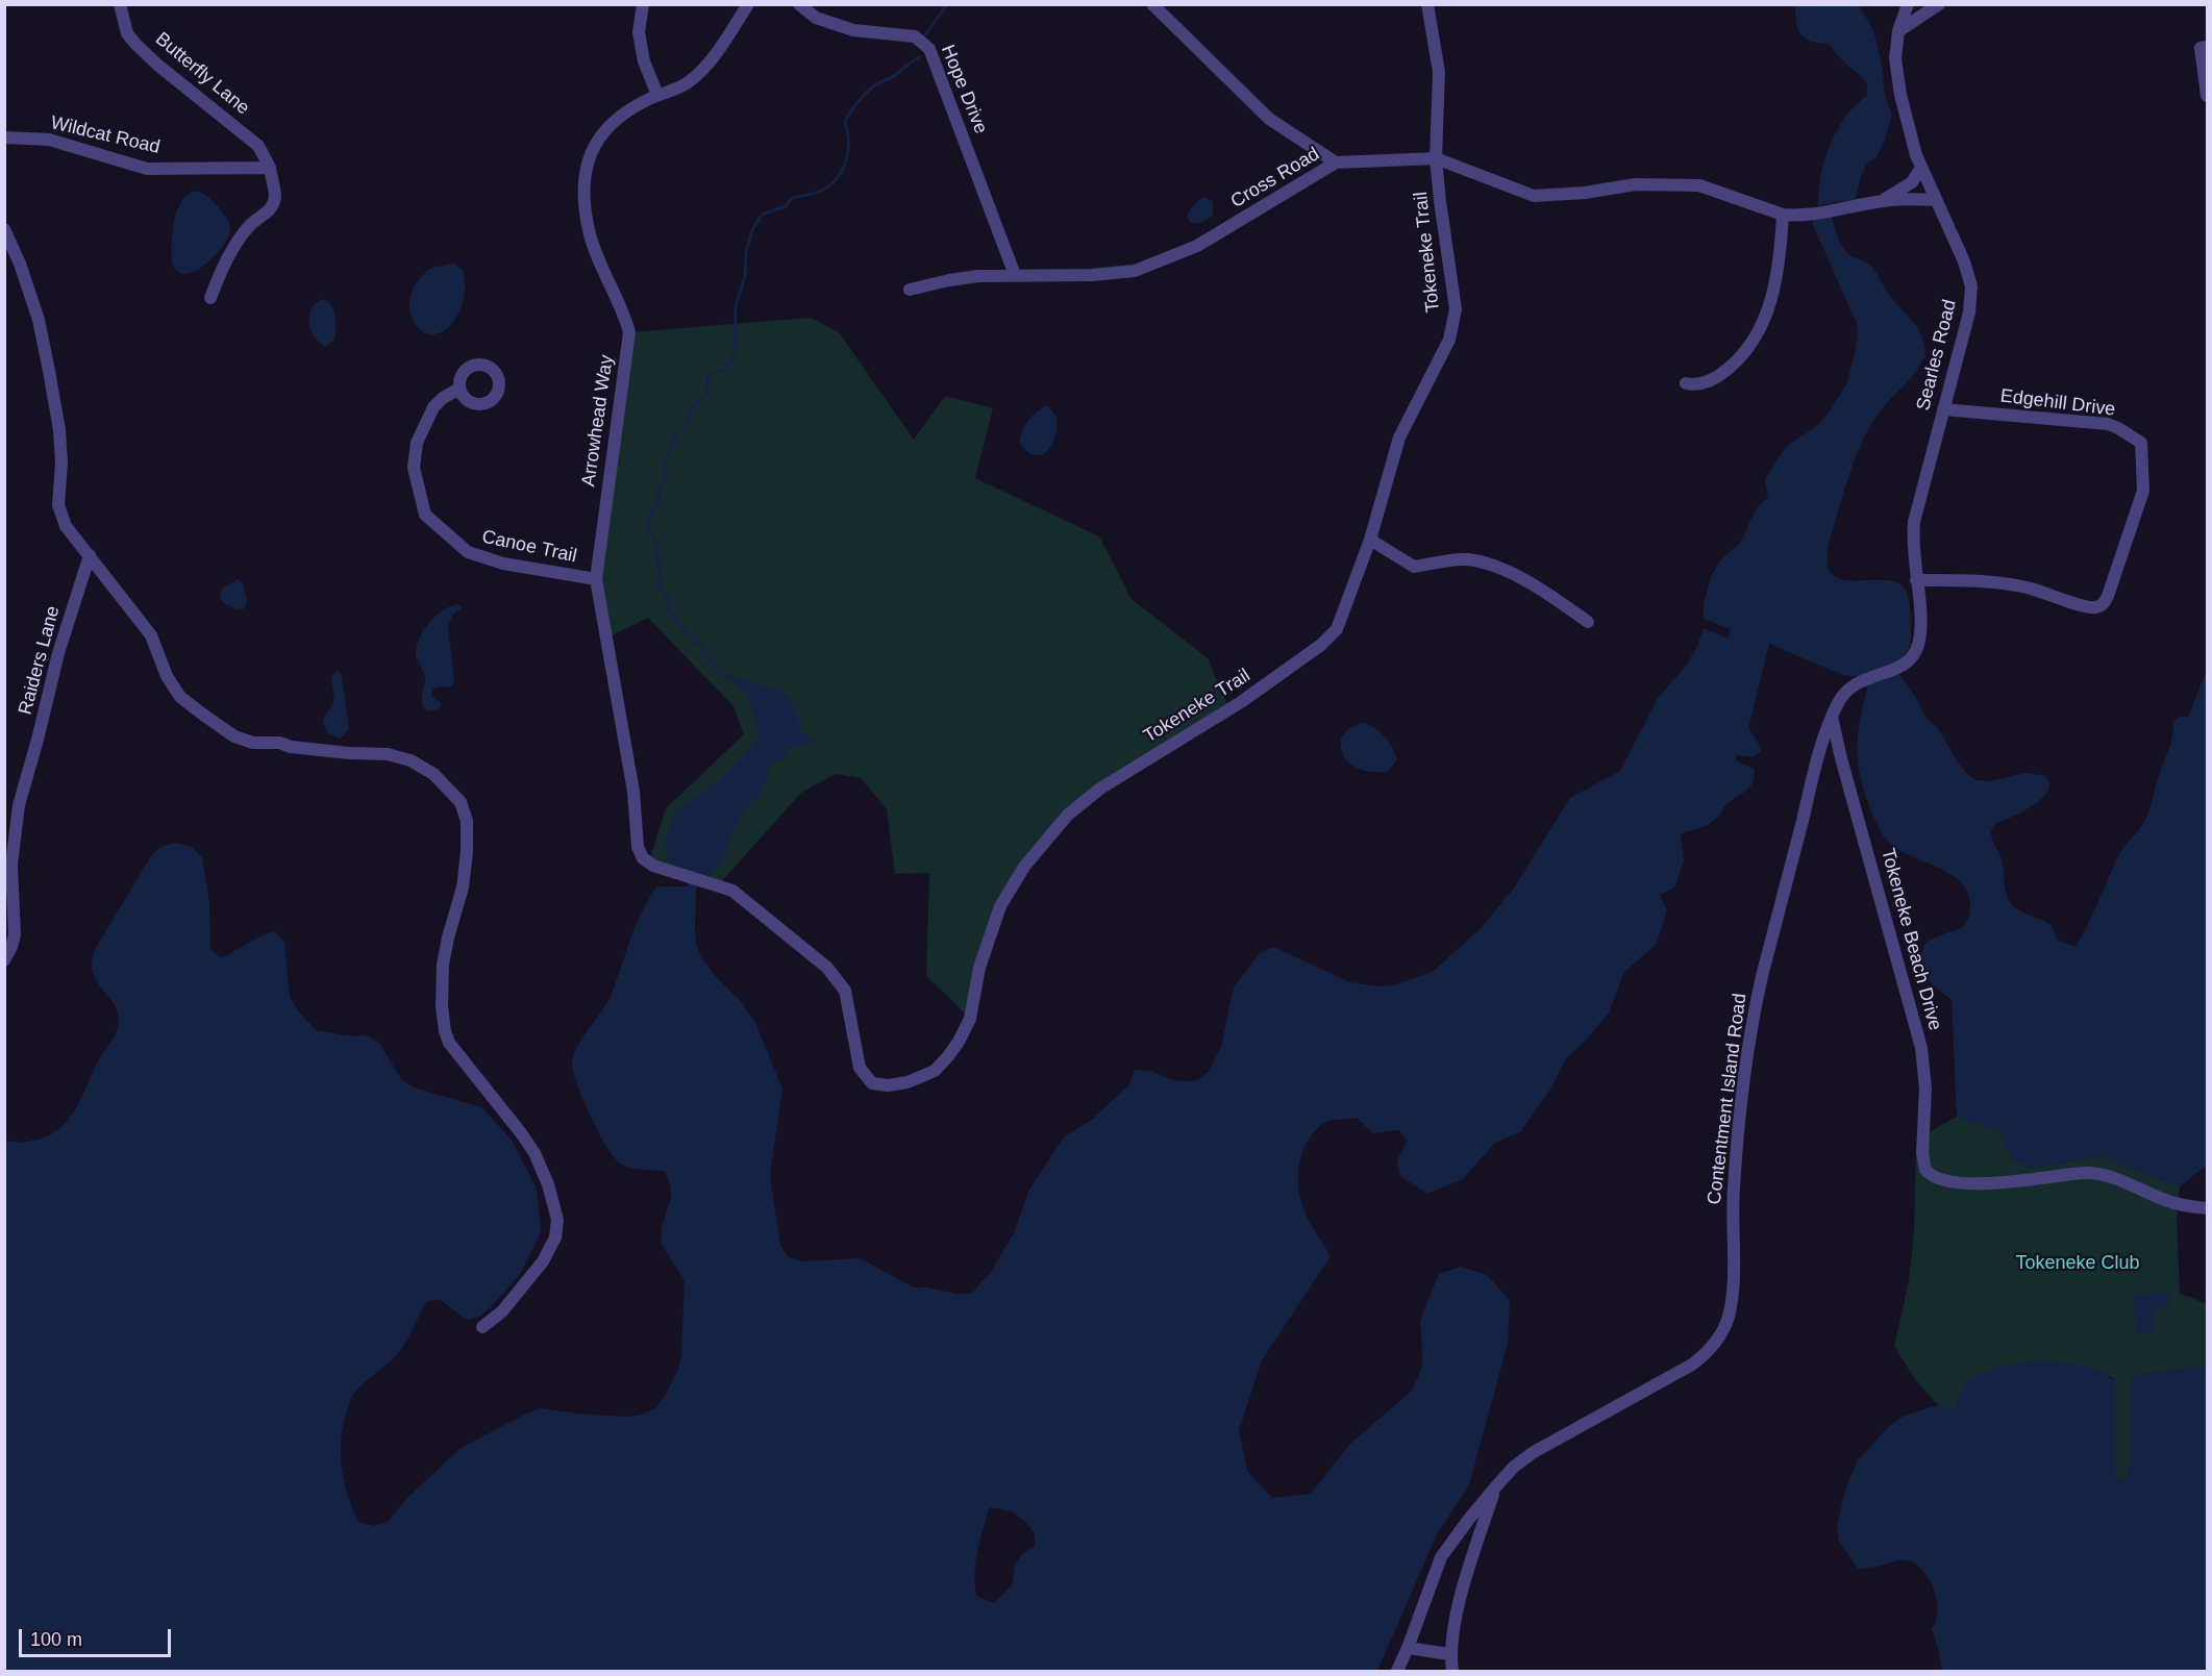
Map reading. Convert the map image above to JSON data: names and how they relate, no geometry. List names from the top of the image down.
{
  "streets": {
    "street": [
      "Butterfly Lane",
      "Hope Drive",
      "Wildcat Road",
      "Cross Road",
      "Tokeneke Trail",
      "Searles Road",
      "Edgehill Drive",
      "Arrowhead Way",
      "Canoe Trail",
      "Raiders Lane",
      "Tokeneke Beach Drive",
      "Contentment Island Road"
    ]
  },
  "crossings": [
    ["Butterfly Lane", "Wildcat Road"],
    ["Hope Drive", "Cross Road"],
    ["Cross Road", "Tokeneke Trail"],
    ["Cross Road", "Searles Road"],
    ["Tokeneke Trail", "Arrowhead Way"],
    ["Searles Road", "Edgehill Drive"],
    ["Searles Road", "Contentment Island Road"],
    ["Arrowhead Way", "Canoe Trail"],
    ["Tokeneke Beach Drive", "Contentment Island Road"]
  ],
  "parks": ["Tokeneke Club"],
  "scale_bar": "100 m"
}
